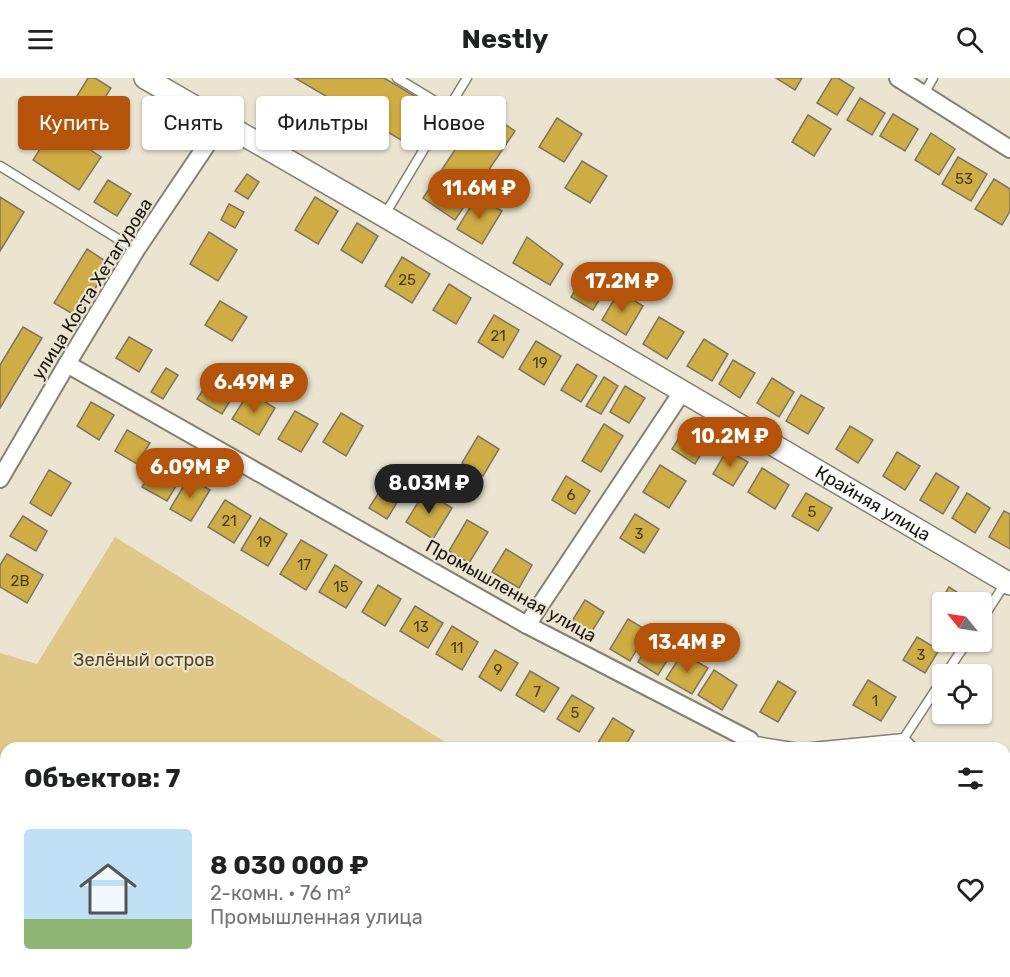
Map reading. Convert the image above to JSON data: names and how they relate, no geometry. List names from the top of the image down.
{
  "streets": {
    "street": ["улица Коста Хетагурова", "Крайняя улица", "Промышленная улица"]
  },
  "crossings": [
    ["улица Коста Хетагурова", "Промышленная улица"]
  ],
  "parks": ["Зелёный остров"],
  "house_numbers": [
    "53",
    "25",
    "21",
    "19",
    "6",
    "5",
    "21",
    "3",
    "19",
    "17",
    "2В",
    "15",
    "13",
    "11",
    "3",
    "9",
    "7",
    "1",
    "5"
  ],
  "north": "top left",
  "page": {
    "header": "Nestly",
    "chip": [
      "Купить",
      "Снять",
      "Фильтры",
      "Новое"
    ],
    "price": [
      "11.6M ₽",
      "17.2M ₽",
      "6.49M ₽",
      "10.2M ₽",
      "6.09M ₽",
      "8.03M ₽",
      "13.4M ₽"
    ],
    "heading": "Объектов: 7",
    "list": [
      {
        "name": "8 030 000 ₽",
        "note": "2-комн. · 76 m² · Промышленная улица"
      }
    ]
  }
}
